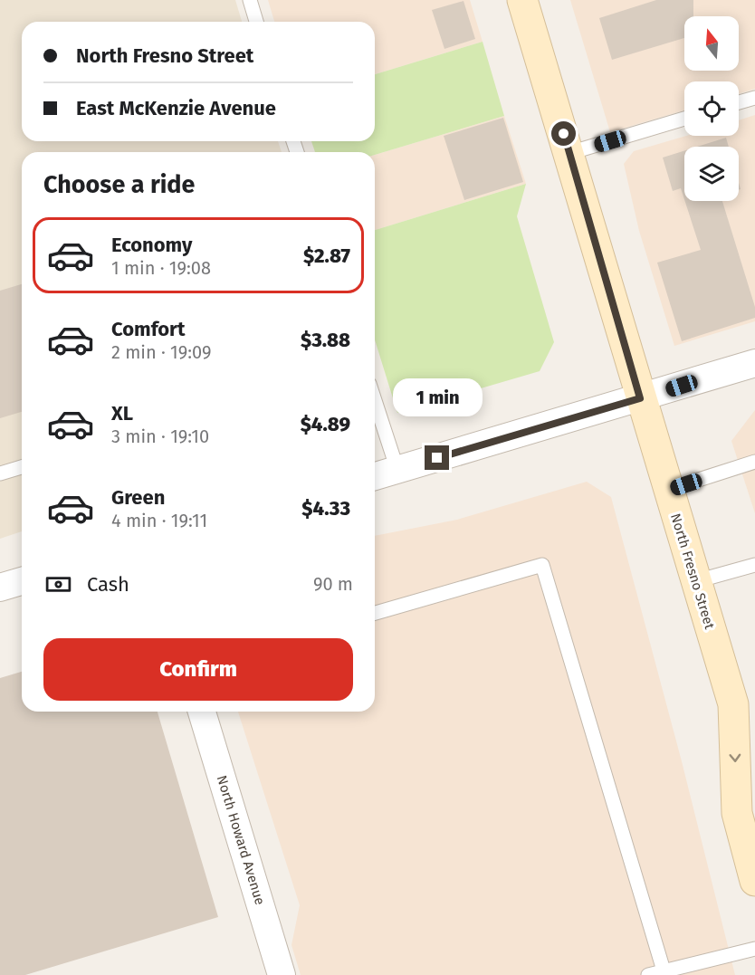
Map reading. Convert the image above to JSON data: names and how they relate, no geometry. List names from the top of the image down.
{
  "streets": {
    "main road": ["North Fresno Street"],
    "street": ["North Howard Avenue"]
  },
  "north": "top",
  "page": {
    "banner": ["North Fresno Street", "East McKenzie Avenue"],
    "heading": "Choose a ride",
    "list": [
      {
        "name": "Economy",
        "note": "1 min · 19:08",
        "value": "$2.87"
      },
      {
        "name": "Comfort",
        "note": "2 min · 19:09",
        "value": "$3.88"
      },
      {
        "name": "XL",
        "note": "3 min · 19:10",
        "value": "$4.89"
      },
      {
        "name": "Green",
        "note": "4 min · 19:11",
        "value": "$4.33"
      }
    ],
    "bubble": "1 min",
    "pay": ["Cash", "90 m"],
    "buttons": "Confirm"
  }
}
